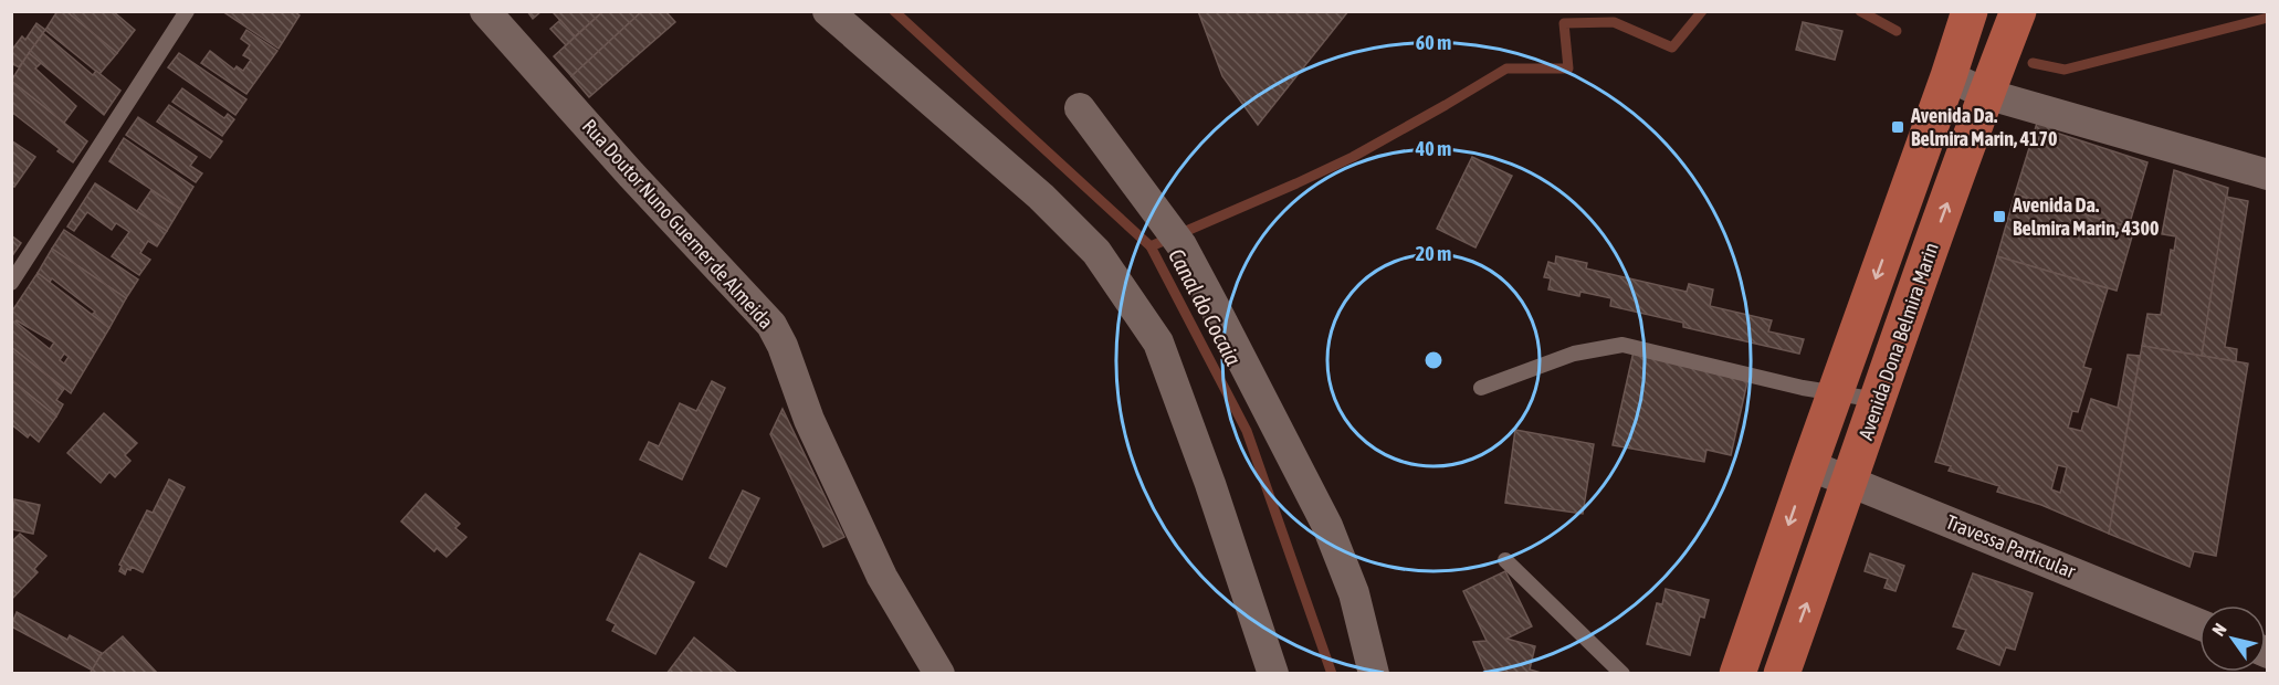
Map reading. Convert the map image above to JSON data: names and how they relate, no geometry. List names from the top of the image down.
{
  "streets": {
    "main road": ["Avenida Dona Belmira Marin"],
    "street": ["Rua Doutor Nuno Guerner de Almeida", "Travessa Particular"]
  },
  "crossings": [
    ["Avenida Dona Belmira Marin", "Travessa Particular"]
  ],
  "water": ["Canal do Cocaia"],
  "places": {
    "transit": ["Avenida Da. Belmira Marin, 4170", "Avenida Da. Belmira Marin, 4300"]
  },
  "north": "top left",
  "rings": ["60 m", "40 m", "20 m"]
}
